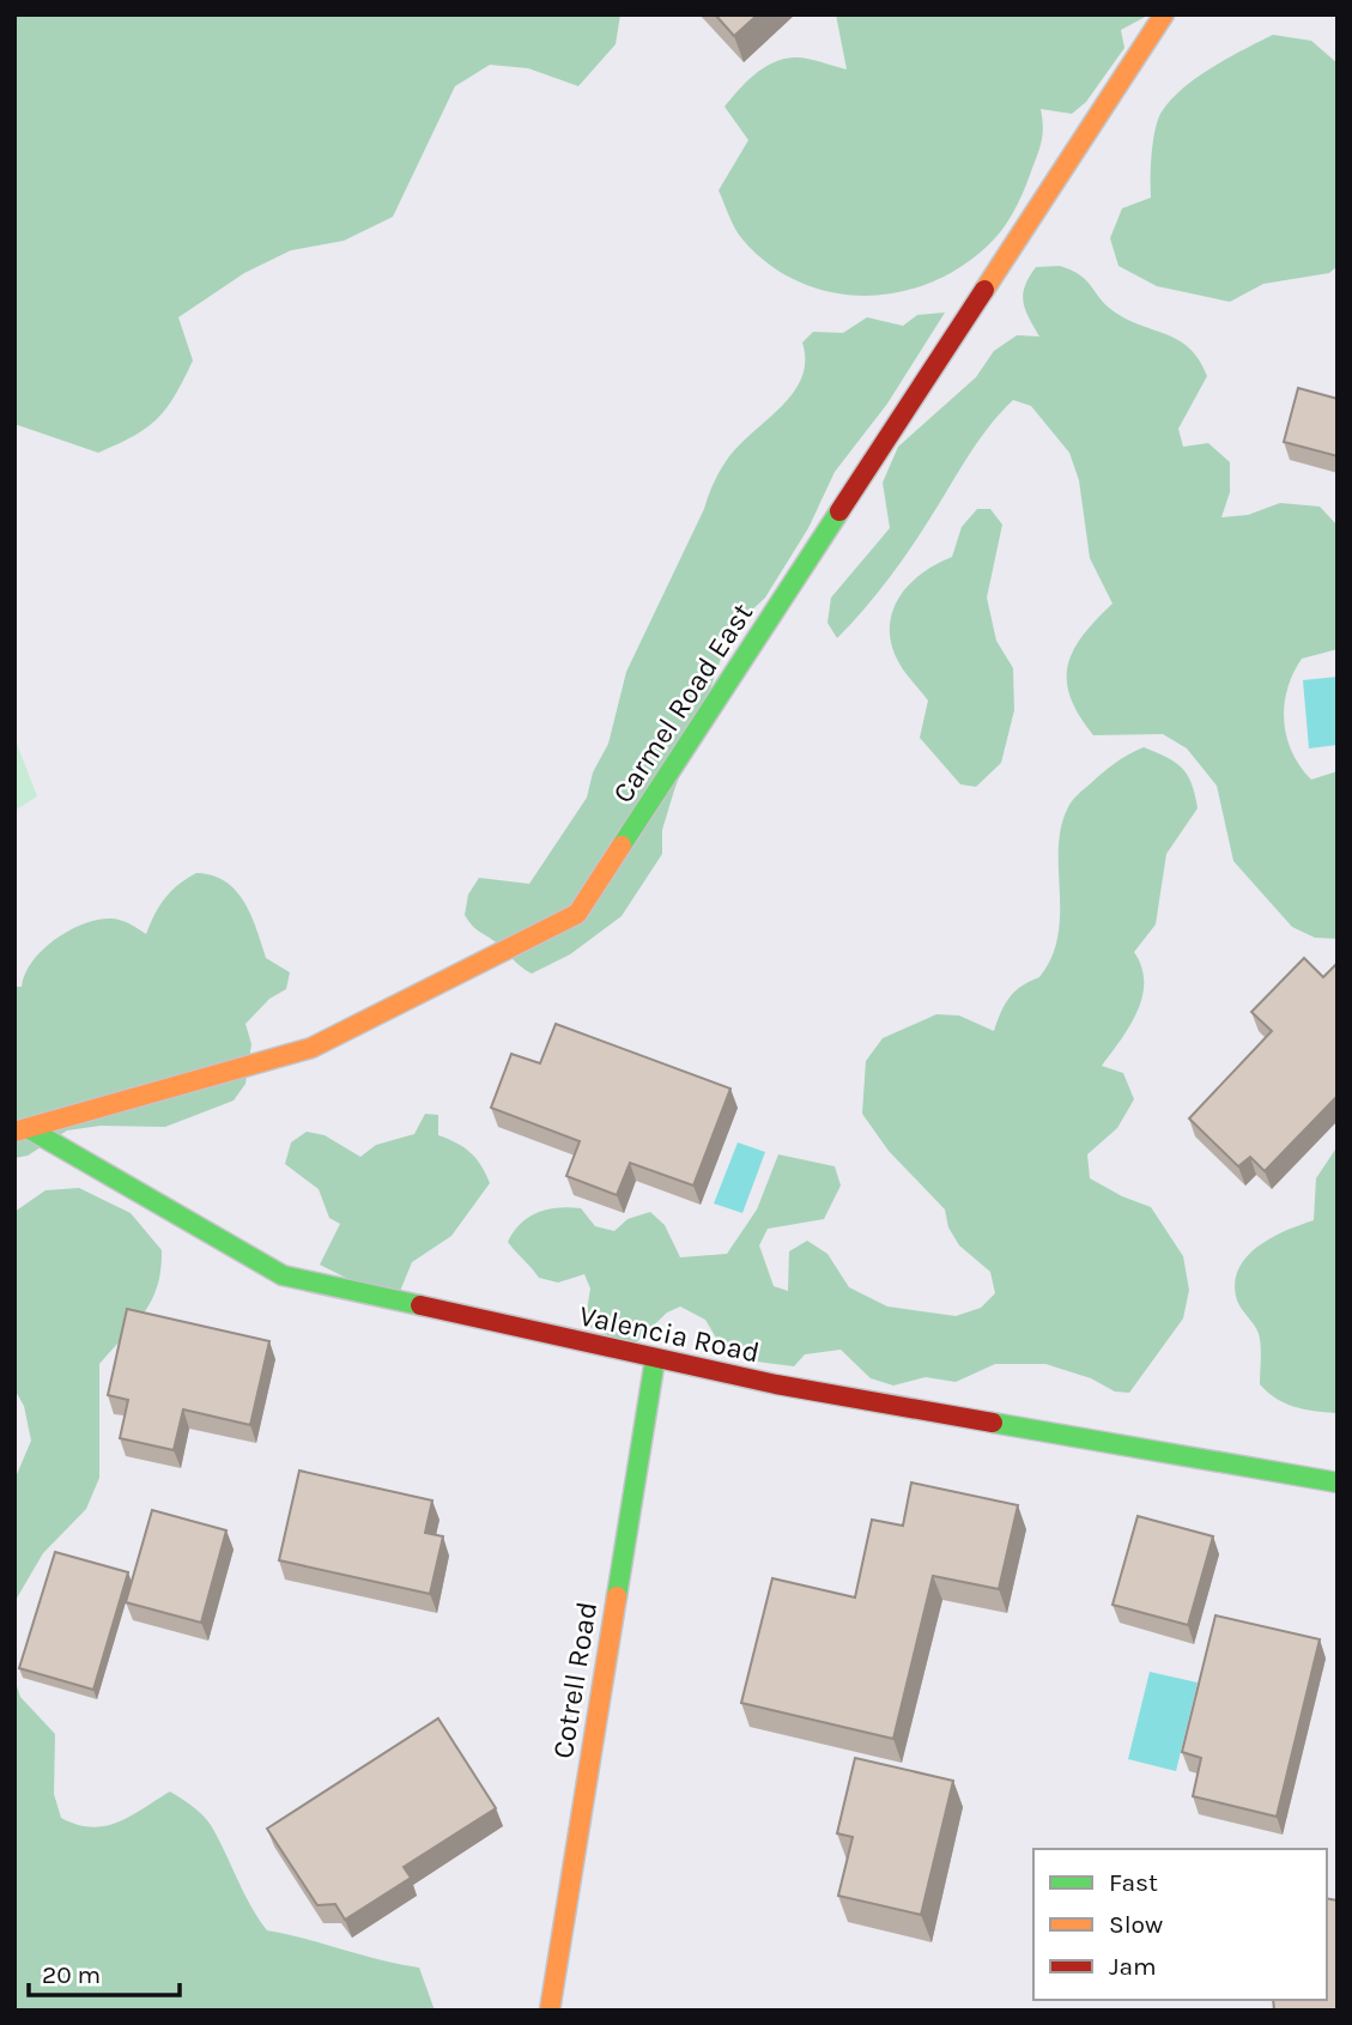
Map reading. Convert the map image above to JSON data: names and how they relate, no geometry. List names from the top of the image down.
{
  "streets": {
    "street": ["Carmel Road East", "Valencia Road", "Cotrell Road"]
  },
  "crossings": [
    ["Carmel Road East", "Valencia Road"],
    ["Valencia Road", "Cotrell Road"]
  ],
  "legend": ["Fast", "Slow", "Jam"],
  "scale_bar": "20 m"
}
